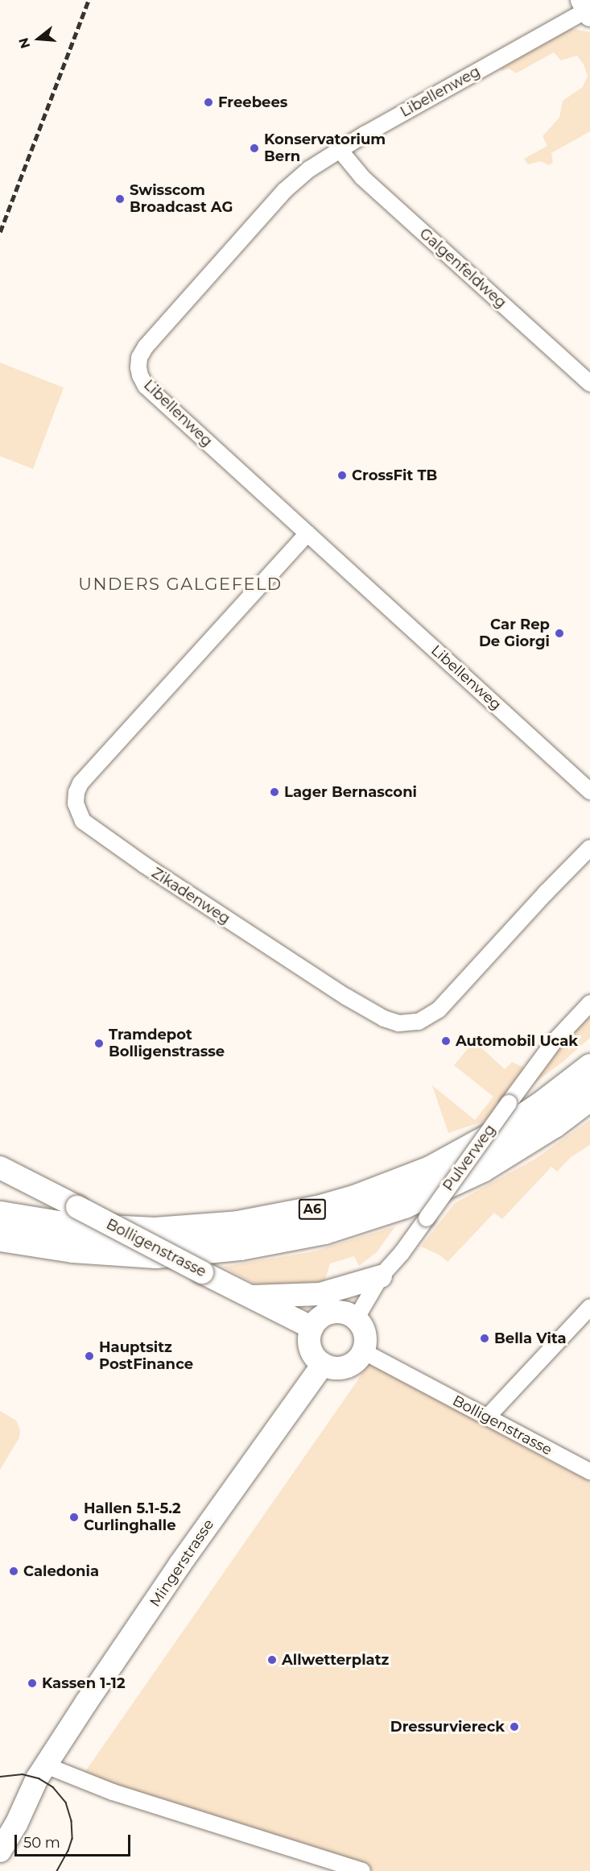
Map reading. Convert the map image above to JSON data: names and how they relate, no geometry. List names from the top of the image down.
{
  "streets": {
    "highway": ["A6"],
    "main road": ["Bolligenstrasse", "Mingerstrasse"],
    "street": [
      "Libellenweg",
      "Galgenfeldweg",
      "Zikadenweg",
      "Pulverweg"
    ]
  },
  "crossings": [
    ["Libellenweg", "Galgenfeldweg"],
    ["Libellenweg", "Zikadenweg"],
    ["Pulverweg", "Bolligenstrasse"],
    ["Pulverweg", "Mingerstrasse"],
    ["Bolligenstrasse", "Mingerstrasse"]
  ],
  "districts": ["UNDERS GALGEFELD"],
  "places": [
    "Freebees",
    "Konservatorium Bern",
    "Swisscom Broadcast AG",
    "CrossFit TB",
    "Car Rep De Giorgi",
    "Lager Bernasconi",
    "Automobil Ucak",
    "Tramdepot Bolligenstrasse",
    "Bella Vita",
    "Hauptsitz PostFinance",
    "Hallen 5.1-5.2 Curlinghalle",
    "Caledonia",
    "Allwetterplatz",
    "Kassen 1-12",
    "Dressurviereck"
  ],
  "scale_bar": "50 m",
  "north": "left"
}
